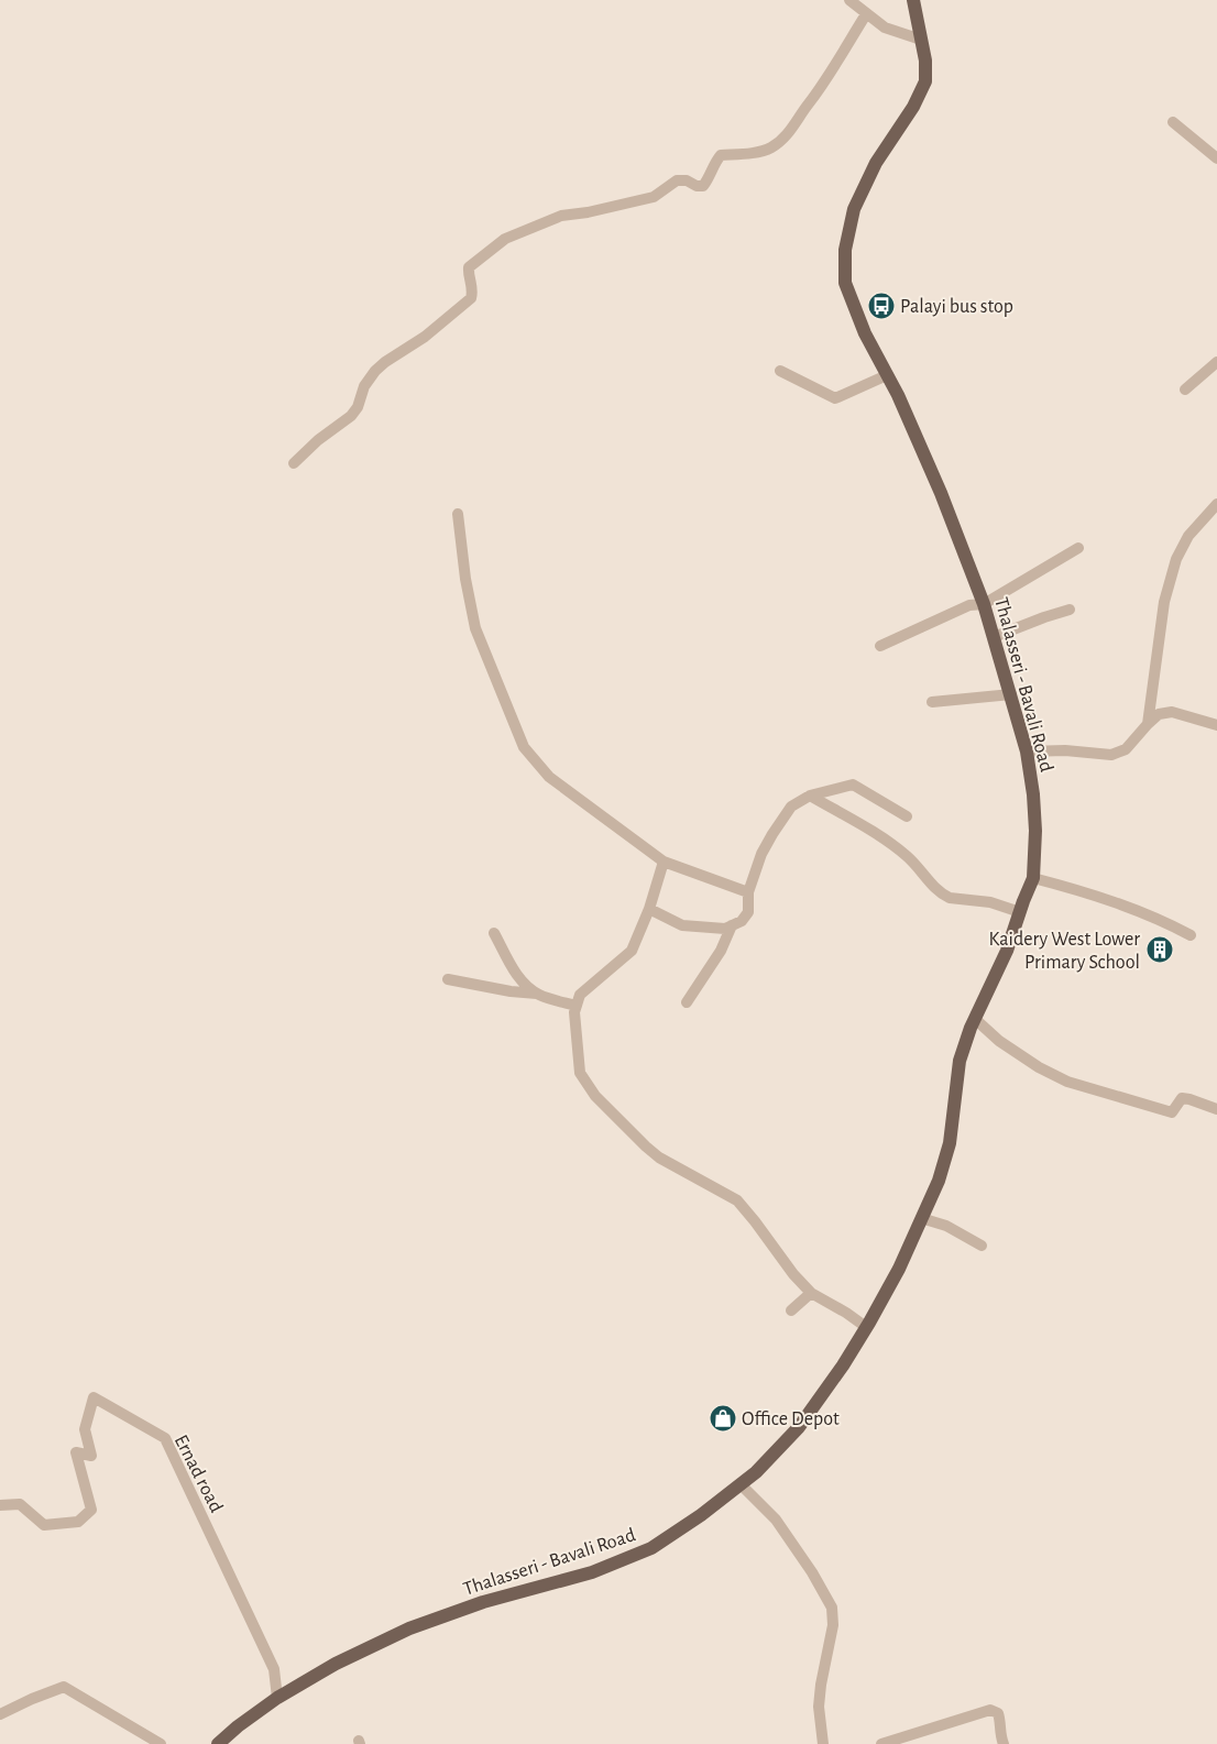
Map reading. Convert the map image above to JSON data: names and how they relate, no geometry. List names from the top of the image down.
{
  "streets": {
    "main road": ["Thalasseri - Bavali Road"],
    "street": ["Ernad road"]
  },
  "crossings": [
    ["Thalasseri - Bavali Road", "Ernad road"]
  ],
  "places": {
    "bus stop": ["Palayi bus stop"],
    "building": ["Kaidery West Lower Primary School"],
    "shop": ["Office Depot"]
  }
}
